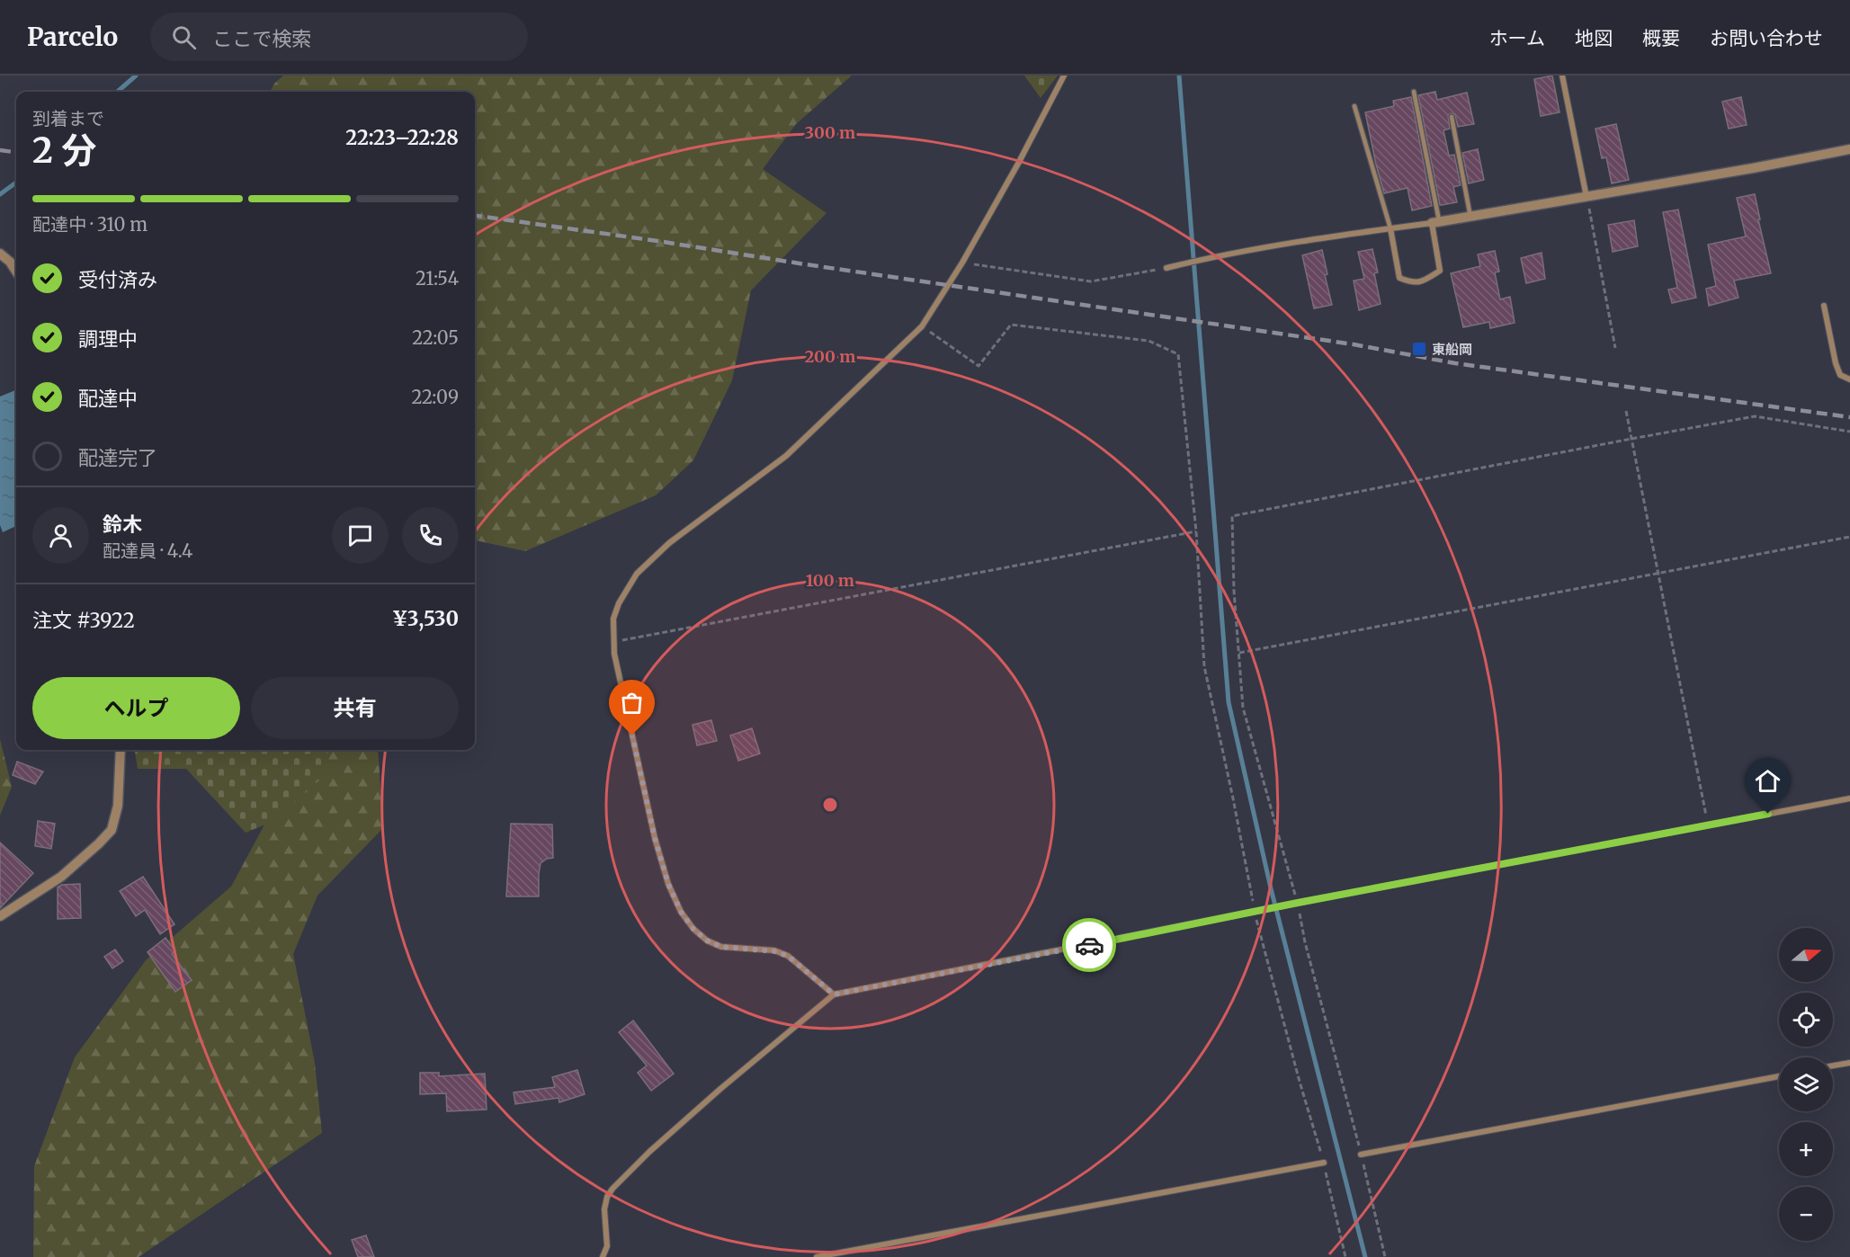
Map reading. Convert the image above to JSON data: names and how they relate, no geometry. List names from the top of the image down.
{
  "places": {
    "transit": ["東船岡"]
  },
  "north": "right",
  "page": {
    "header": "Parcelo",
    "search": "ここで検索",
    "nav": [
      "ホーム",
      "地図",
      "概要",
      "お問い合わせ"
    ],
    "heading": ["2 分", "到着まで", "22:23–22:28"],
    "panel": [
      "鈴木",
      "配達員 · 4.4",
      "注文 #3922",
      "¥3,530"
    ],
    "bar": "配達中 · 310 m",
    "list": [
      ["受付済み", "21:54"],
      ["調理中", "22:05"],
      ["配達中", "22:09"],
      "配達完了"
    ],
    "buttons": ["ヘルプ", "共有"],
    "map_buttons": ["+", "−"]
  },
  "rings": ["300 m", "200 m", "100 m"]
}
